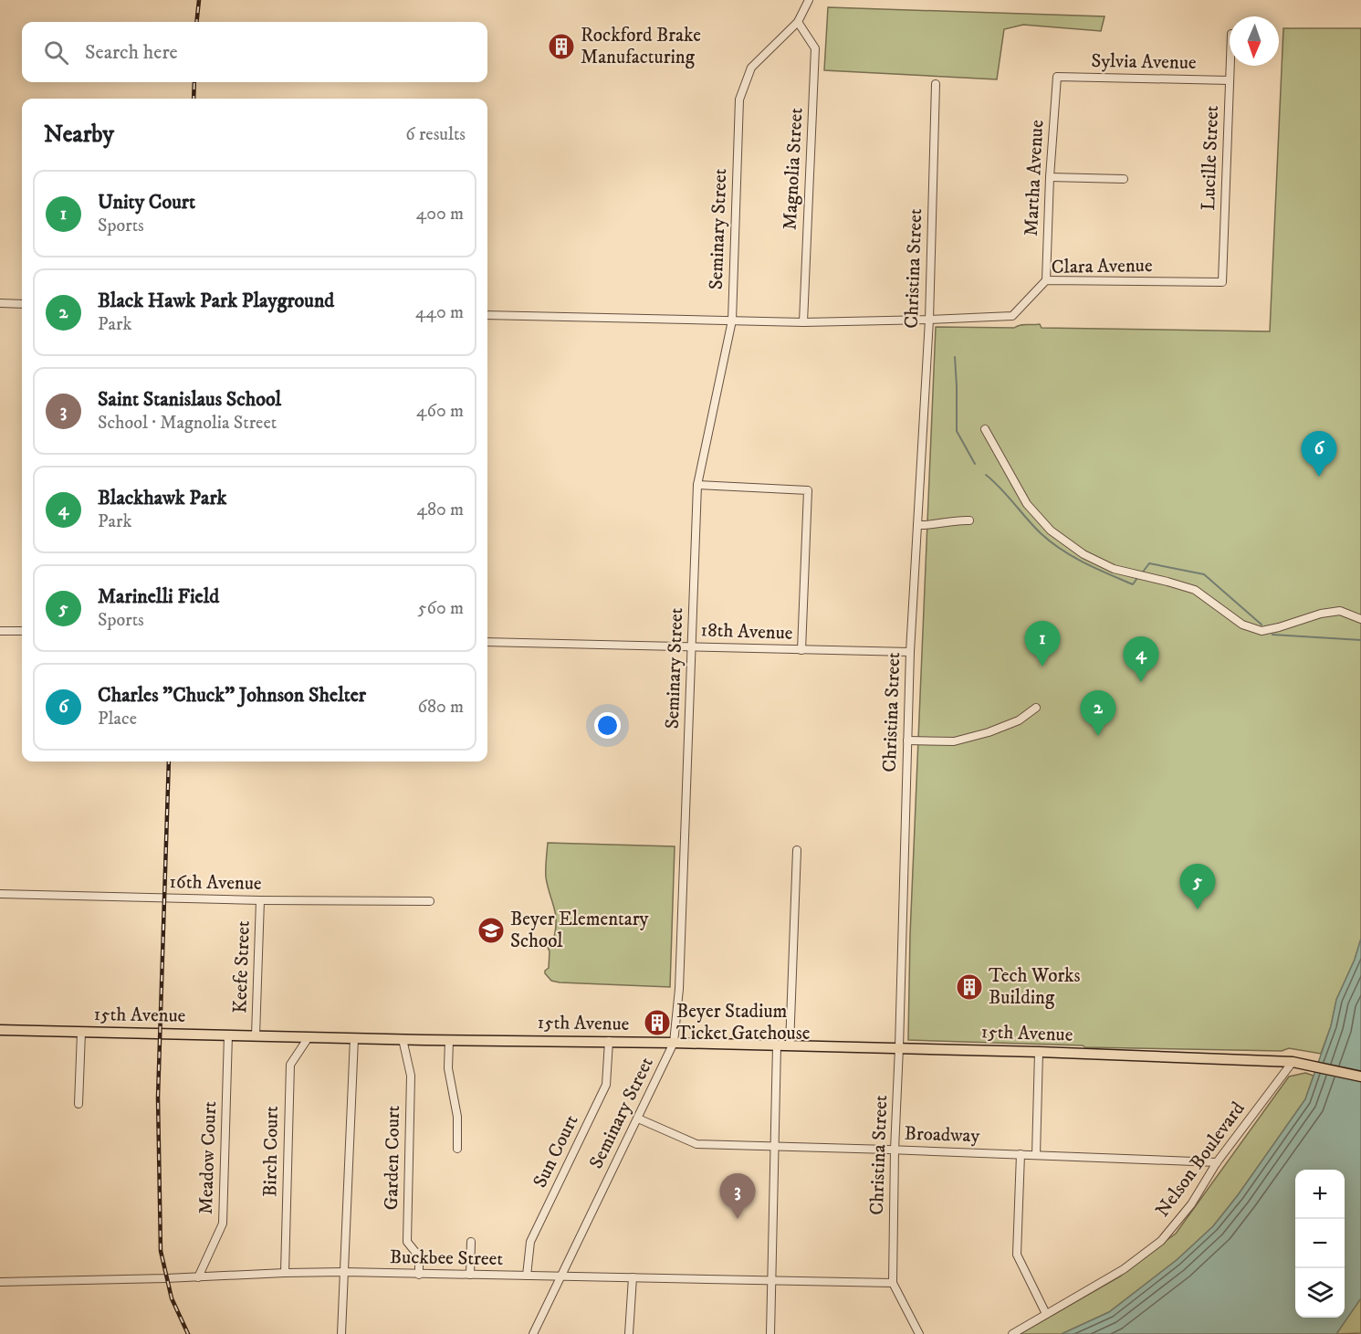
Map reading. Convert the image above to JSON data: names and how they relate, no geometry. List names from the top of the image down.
{
  "streets": {
    "main road": ["15th Avenue"],
    "street": [
      "Sylvia Avenue",
      "Lucille Street",
      "Magnolia Street",
      "Martha Avenue",
      "Seminary Street",
      "Clara Avenue",
      "Christina Street",
      "18th Avenue",
      "16th Avenue",
      "Keefe Street",
      "Broadway",
      "Birch Court",
      "Sun Court",
      "Meadow Court",
      "Garden Court",
      "Nelson Boulevard",
      "Buckbee Street"
    ]
  },
  "crossings": [
    ["Sylvia Avenue", "Lucille Street"],
    ["Sylvia Avenue", "Martha Avenue"],
    ["Lucille Street", "Clara Avenue"],
    ["Magnolia Street", "Seminary Street"],
    ["Magnolia Street", "Clara Avenue"],
    ["Martha Avenue", "Clara Avenue"],
    ["Seminary Street", "Clara Avenue"],
    ["Seminary Street", "18th Avenue"],
    ["Seminary Street", "15th Avenue"],
    ["Seminary Street", "Broadway"],
    ["Seminary Street", "Buckbee Street"],
    ["Clara Avenue", "Christina Street"],
    ["Christina Street", "18th Avenue"],
    ["Christina Street", "15th Avenue"],
    ["Christina Street", "Broadway"],
    ["Christina Street", "Buckbee Street"],
    ["16th Avenue", "Keefe Street"],
    ["Keefe Street", "15th Avenue"],
    ["15th Avenue", "Birch Court"],
    ["15th Avenue", "Sun Court"],
    ["15th Avenue", "Meadow Court"],
    ["15th Avenue", "Garden Court"],
    ["15th Avenue", "Nelson Boulevard"],
    ["Broadway", "Nelson Boulevard"],
    ["Birch Court", "Buckbee Street"],
    ["Sun Court", "Buckbee Street"],
    ["Meadow Court", "Buckbee Street"],
    ["Garden Court", "Buckbee Street"]
  ],
  "places": {
    "building": ["Rockford Brake Manufacturing", "Tech Works Building", "Beyer Stadium Ticket Gatehouse"],
    "school or university": ["Beyer Elementary School"]
  },
  "north": "bottom",
  "page": {
    "search": "Search here",
    "heading": ["Nearby", "6 results"],
    "list": [
      {
        "mark": "1",
        "name": "Unity Court",
        "note": "Sports",
        "value": "400 m"
      },
      {
        "mark": "2",
        "name": "Black Hawk Park Playground",
        "note": "Park",
        "value": "440 m"
      },
      {
        "mark": "3",
        "name": "Saint Stanislaus School",
        "note": "School · Magnolia Street",
        "value": "460 m"
      },
      {
        "mark": "4",
        "name": "Blackhawk Park",
        "note": "Park",
        "value": "480 m"
      },
      {
        "mark": "5",
        "name": "Marinelli Field",
        "note": "Sports",
        "value": "560 m"
      },
      {
        "mark": "6",
        "name": "Charles \"Chuck\" Johnson Shelter",
        "note": "Place",
        "value": "680 m"
      }
    ],
    "pins": [
      "6",
      "1",
      "4",
      "2",
      "5",
      "3"
    ],
    "map_buttons": ["+", "−"]
  }
}
